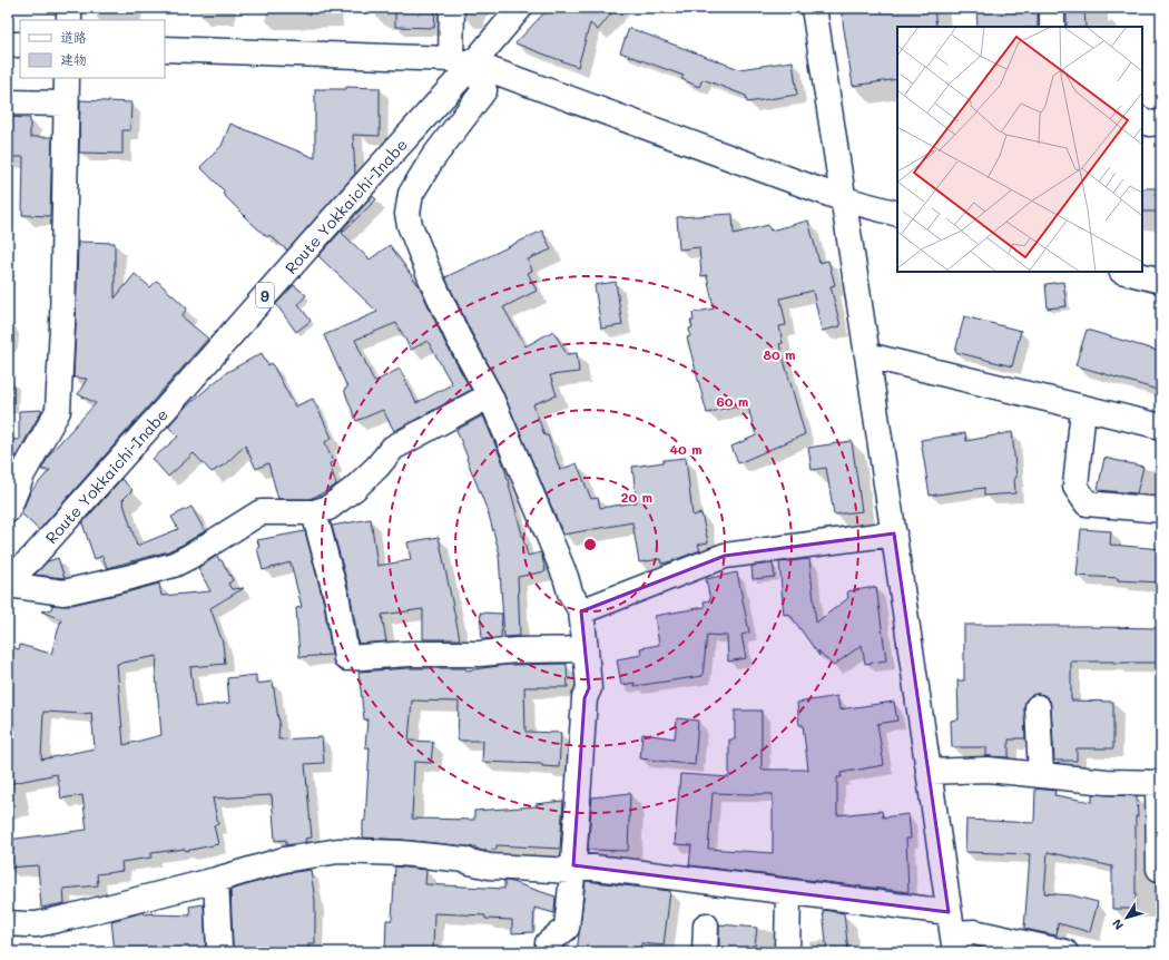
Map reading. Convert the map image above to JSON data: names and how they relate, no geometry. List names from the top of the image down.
{
  "streets": {
    "street": ["Route Yokkaichi-Inabe", "9"]
  },
  "legend": ["道路", "建物"],
  "north": "bottom left",
  "rings": [
    "80 m",
    "60 m",
    "40 m",
    "20 m"
  ]
}
